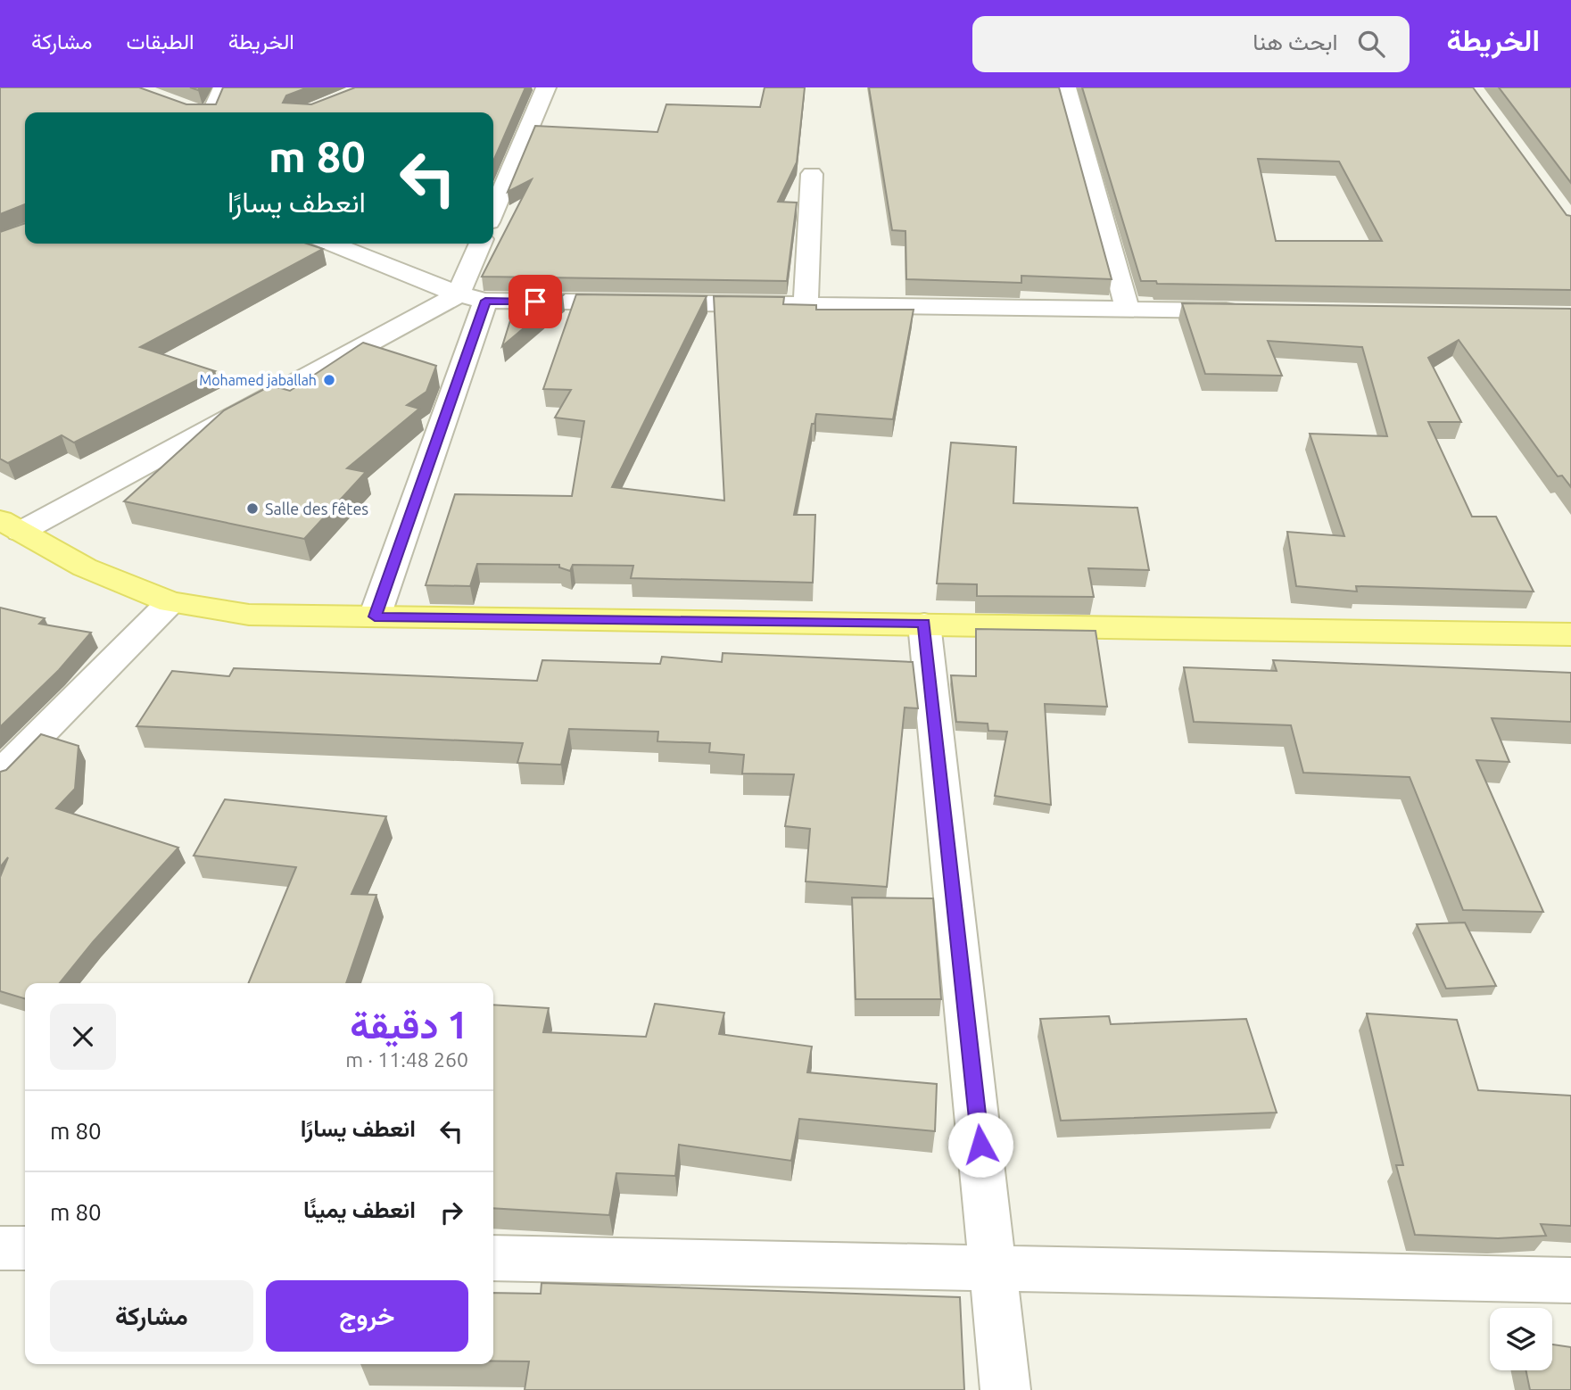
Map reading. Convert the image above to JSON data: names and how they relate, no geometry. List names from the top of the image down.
{
  "places": ["Mohamed jaballah", "Salle des fêtes"],
  "page": {
    "header": "الخريطة",
    "search": "ابحث هنا",
    "nav": ["الخريطة", "الطبقات", "مشاركة"],
    "turn": ["80 m", "انعطف يسارًا"],
    "heading": ["1 دقيقة", "260 m · 11:48"],
    "list": [
      {
        "name": "انعطف يسارًا",
        "value": "80 m"
      },
      {
        "name": "انعطف يمينًا",
        "value": "80 m"
      }
    ],
    "buttons": ["خروج", "مشاركة"]
  }
}
